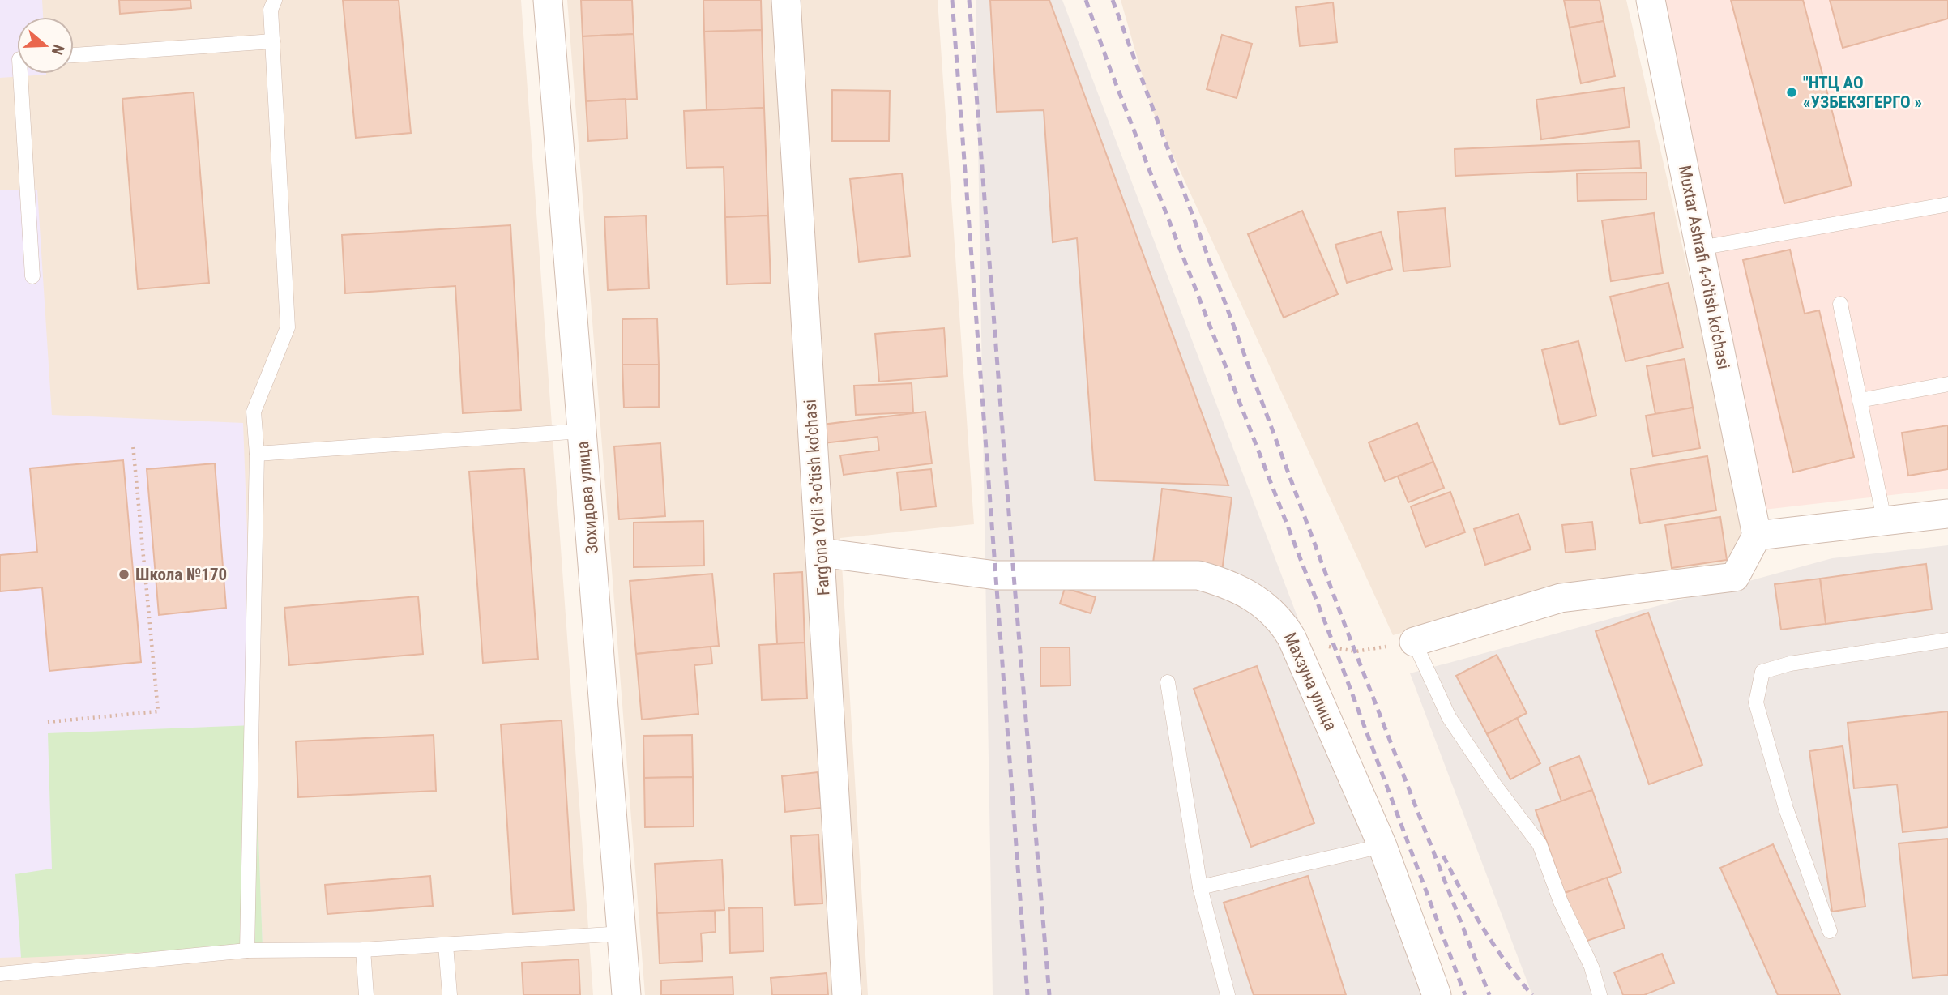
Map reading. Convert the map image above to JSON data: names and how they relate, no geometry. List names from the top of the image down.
{
  "streets": {
    "street": [
      "Muxtar Ashrafi 4-o'tish ko'chasi",
      "Зохидова улица",
      "Farg'ona Yo'li 3-o'tish ko'chasi",
      "Махзуна улица"
    ]
  },
  "crossings": [
    ["Farg'ona Yo'li 3-o'tish ko'chasi", "Махзуна улица"]
  ],
  "places": ["\"НТЦ АО «УЗБЕКЭГЕРГО »", "Школа №170"],
  "north": "right"
}
